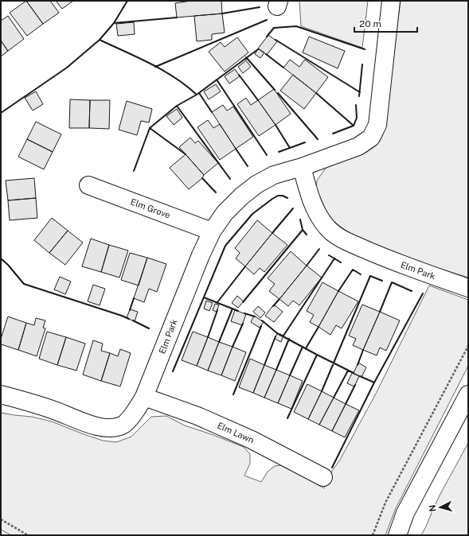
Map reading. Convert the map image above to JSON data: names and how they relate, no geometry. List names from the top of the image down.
{
  "streets": {
    "street": ["Elm Grove", "Elm Park", "Elm Lawn"]
  },
  "crossings": [
    ["Elm Grove", "Elm Park"],
    ["Elm Park", "Elm Lawn"]
  ],
  "scale_bar": "20 m",
  "north": "left"
}
